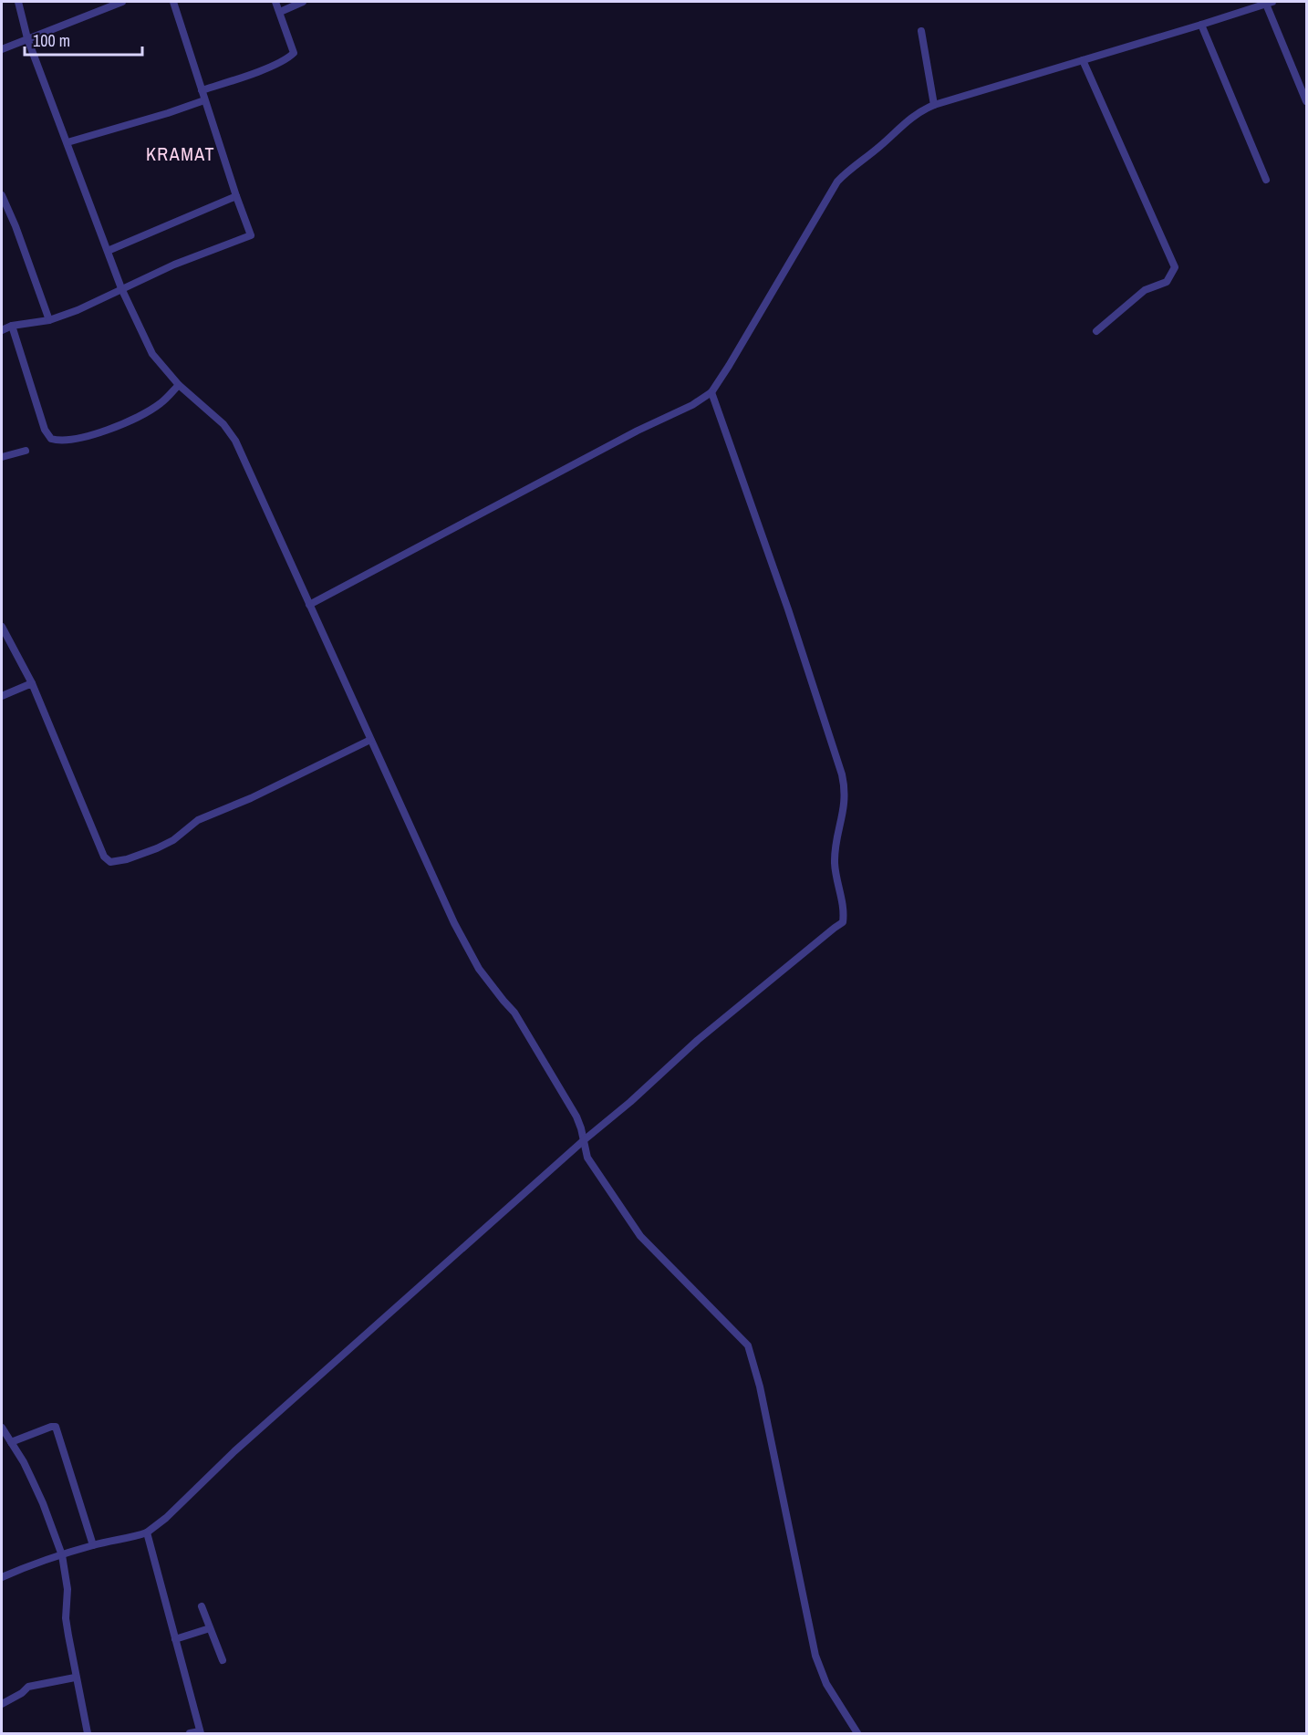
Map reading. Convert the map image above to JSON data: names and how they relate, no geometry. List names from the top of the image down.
{
  "districts": ["KRAMAT"],
  "scale_bar": "100 m"
}
